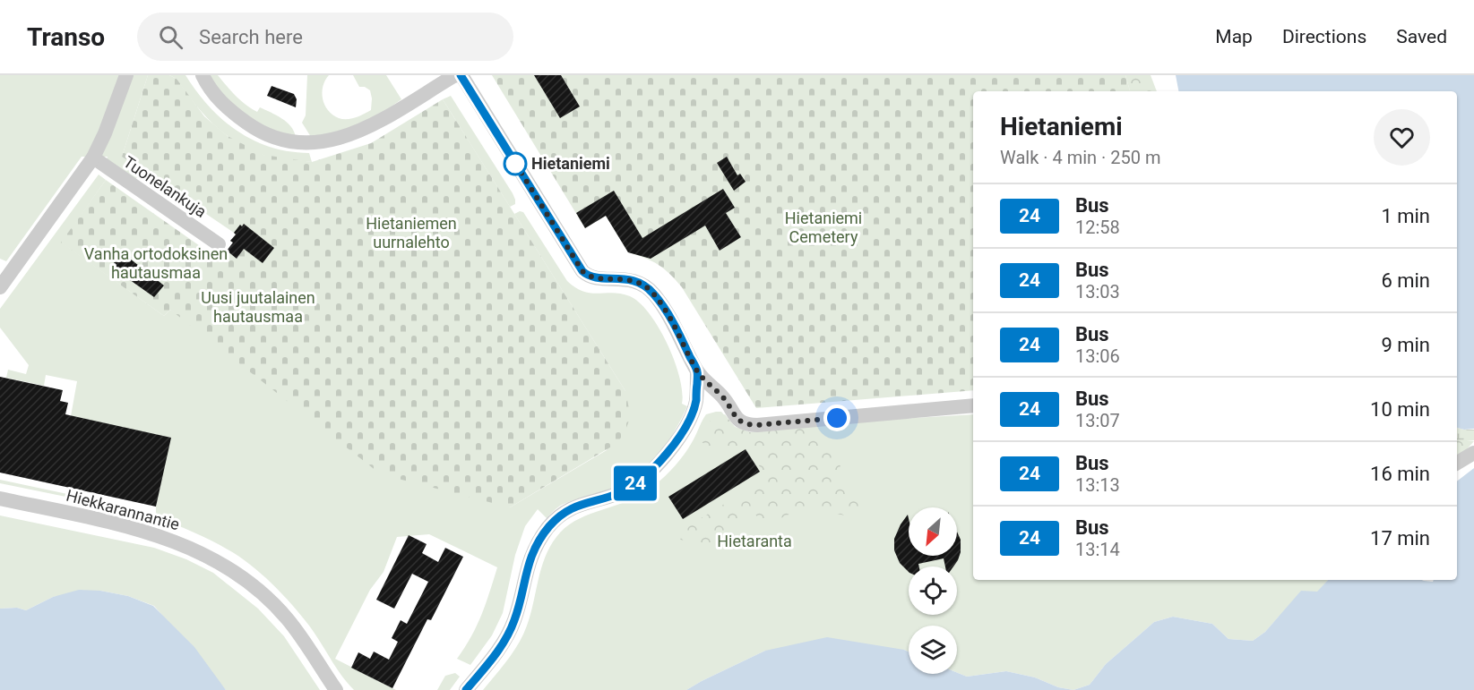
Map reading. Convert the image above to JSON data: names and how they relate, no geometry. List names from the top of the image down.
{
  "streets": {
    "street": ["Tuonelankuja", "Hiekkarannantie"]
  },
  "parks": [
    "Hietaniemi Cemetery",
    "Hietaniemen uurnalehto",
    "Vanha ortodoksinen hautausmaa",
    "Uusi juutalainen hautausmaa",
    "Hietaranta"
  ],
  "places": ["Hietaniemi"],
  "lines": ["bus line 24"],
  "north": "bottom left",
  "page": {
    "header": "Transo",
    "search": "Search here",
    "nav": ["Map", "Directions", "Saved"],
    "on_map": "24",
    "heading": ["Hietaniemi", "Walk · 4 min · 250 m"],
    "list": [
      {
        "mark": "24",
        "name": "Bus",
        "note": "12:58",
        "value": "1 min"
      },
      {
        "mark": "24",
        "name": "Bus",
        "note": "13:03",
        "value": "6 min"
      },
      {
        "mark": "24",
        "name": "Bus",
        "note": "13:06",
        "value": "9 min"
      },
      {
        "mark": "24",
        "name": "Bus",
        "note": "13:07",
        "value": "10 min"
      },
      {
        "mark": "24",
        "name": "Bus",
        "note": "13:13",
        "value": "16 min"
      },
      {
        "mark": "24",
        "name": "Bus",
        "note": "13:14",
        "value": "17 min"
      }
    ]
  }
}
